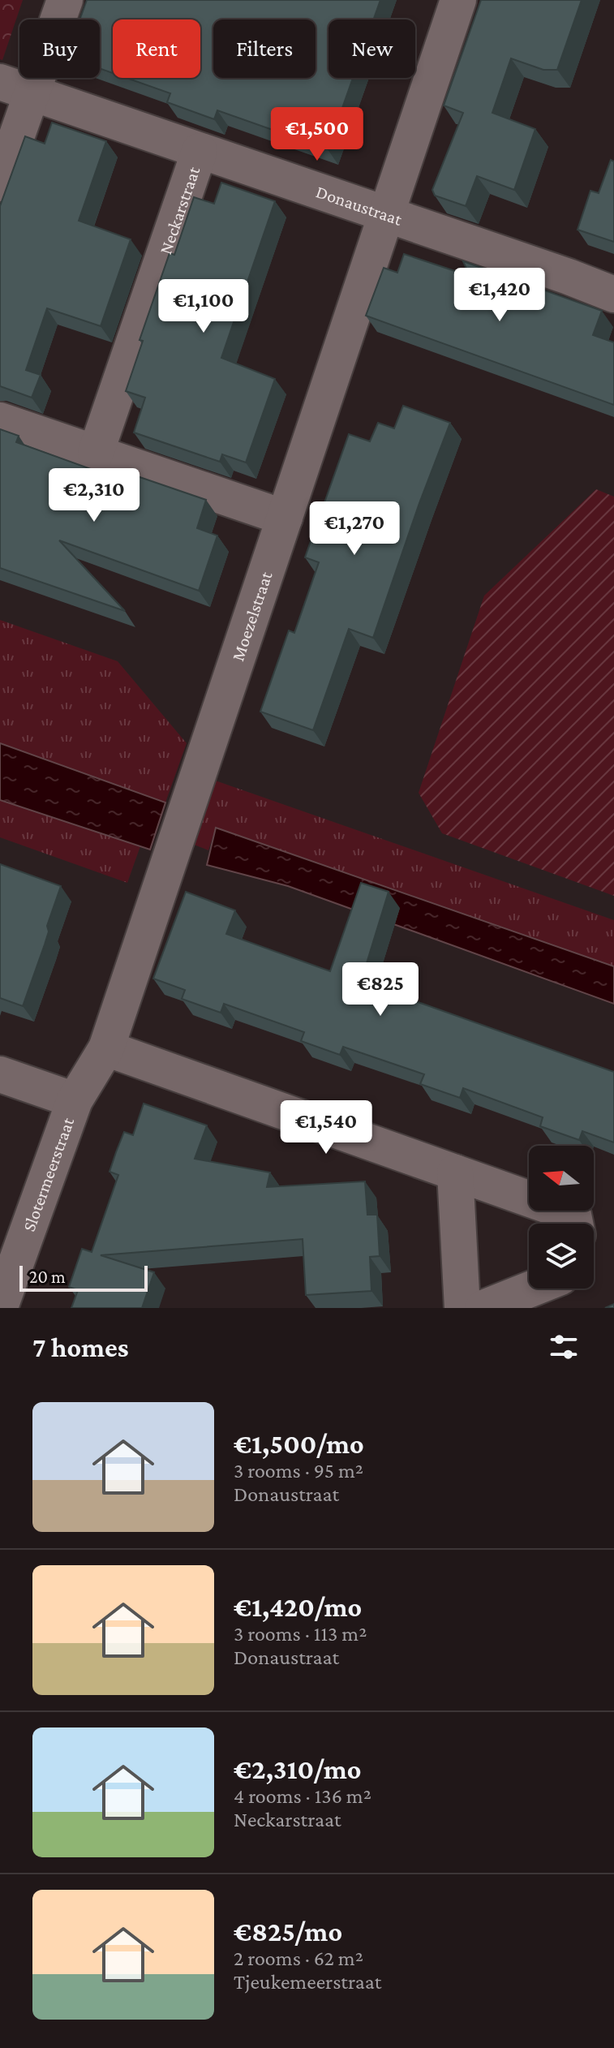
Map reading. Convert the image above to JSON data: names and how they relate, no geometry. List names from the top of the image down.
{
  "streets": {
    "street": [
      "Donaustraat",
      "Neckarstraat",
      "Moezelstraat",
      "Slotermeerstraat"
    ]
  },
  "crossings": [
    ["Donaustraat", "Neckarstraat"],
    ["Donaustraat", "Moezelstraat"],
    ["Moezelstraat", "Slotermeerstraat"]
  ],
  "scale_bar": "20 m",
  "north": "left",
  "page": {
    "chip": [
      "Buy",
      "Rent",
      "Filters",
      "New"
    ],
    "price": [
      "€1,500",
      "€1,420",
      "€1,100",
      "€2,310",
      "€1,270",
      "€825",
      "€1,540"
    ],
    "scale": "20 m",
    "heading": "7 homes",
    "list": [
      {
        "name": "€1,500/mo",
        "note": "3 rooms · 95 m² · Donaustraat"
      },
      {
        "name": "€1,420/mo",
        "note": "3 rooms · 113 m² · Donaustraat"
      },
      {
        "name": "€2,310/mo",
        "note": "4 rooms · 136 m² · Neckarstraat"
      },
      {
        "name": "€825/mo",
        "note": "2 rooms · 62 m² · Tjeukemeerstraat"
      }
    ]
  }
}
